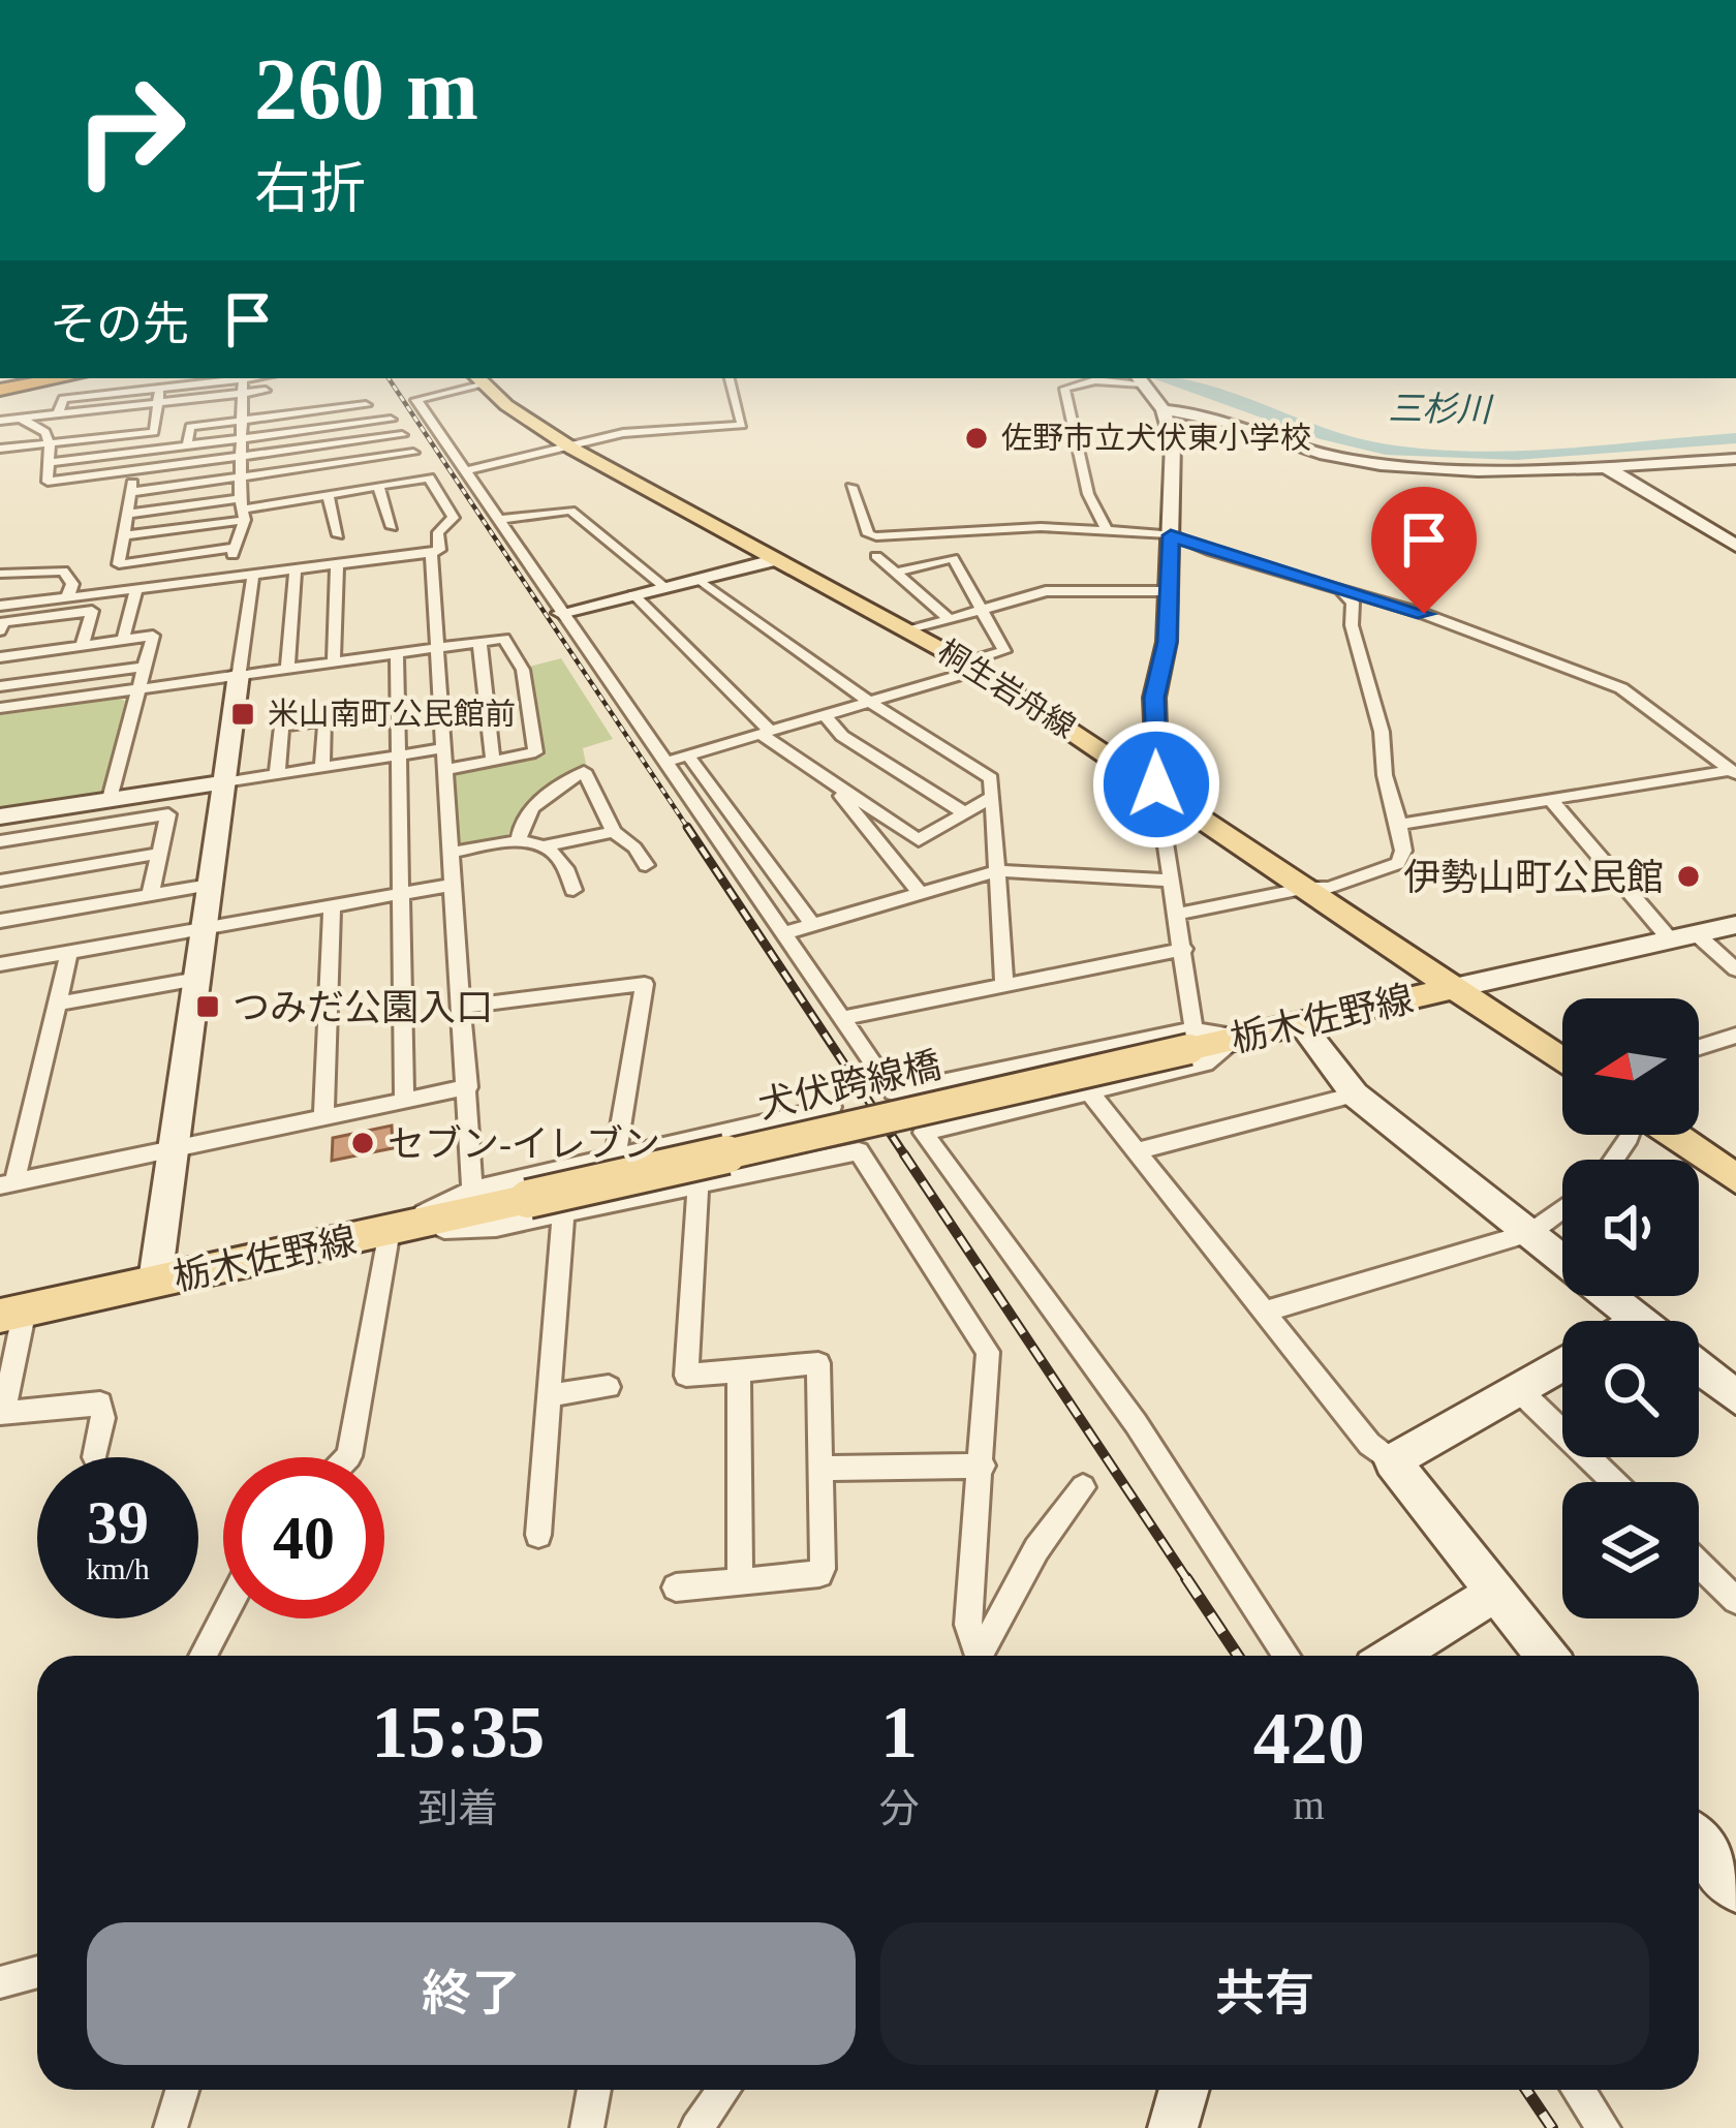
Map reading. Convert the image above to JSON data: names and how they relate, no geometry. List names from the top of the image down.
{
  "streets": {
    "main road": ["桐生岩舟線", "栃木佐野線", "犬伏跨線橋"]
  },
  "crossings": [
    ["桐生岩舟線", "栃木佐野線"],
    ["栃木佐野線", "犬伏跨線橋"]
  ],
  "water": ["三杉川"],
  "places": {
    "other": ["佐野市立犬伏東小学校", "伊勢山町公民館", "セブン-イレブン"],
    "transit": ["米山南町公民館前", "つみだ公園入口"]
  },
  "north": "left",
  "page": {
    "turn": ["260 m", "右折"],
    "then": "その先",
    "speed": "39 km/h",
    "limit": "40",
    "eta": [
      "15:35",
      "到着",
      "1",
      "分",
      "420",
      "m"
    ],
    "buttons": ["終了", "共有"]
  }
}
